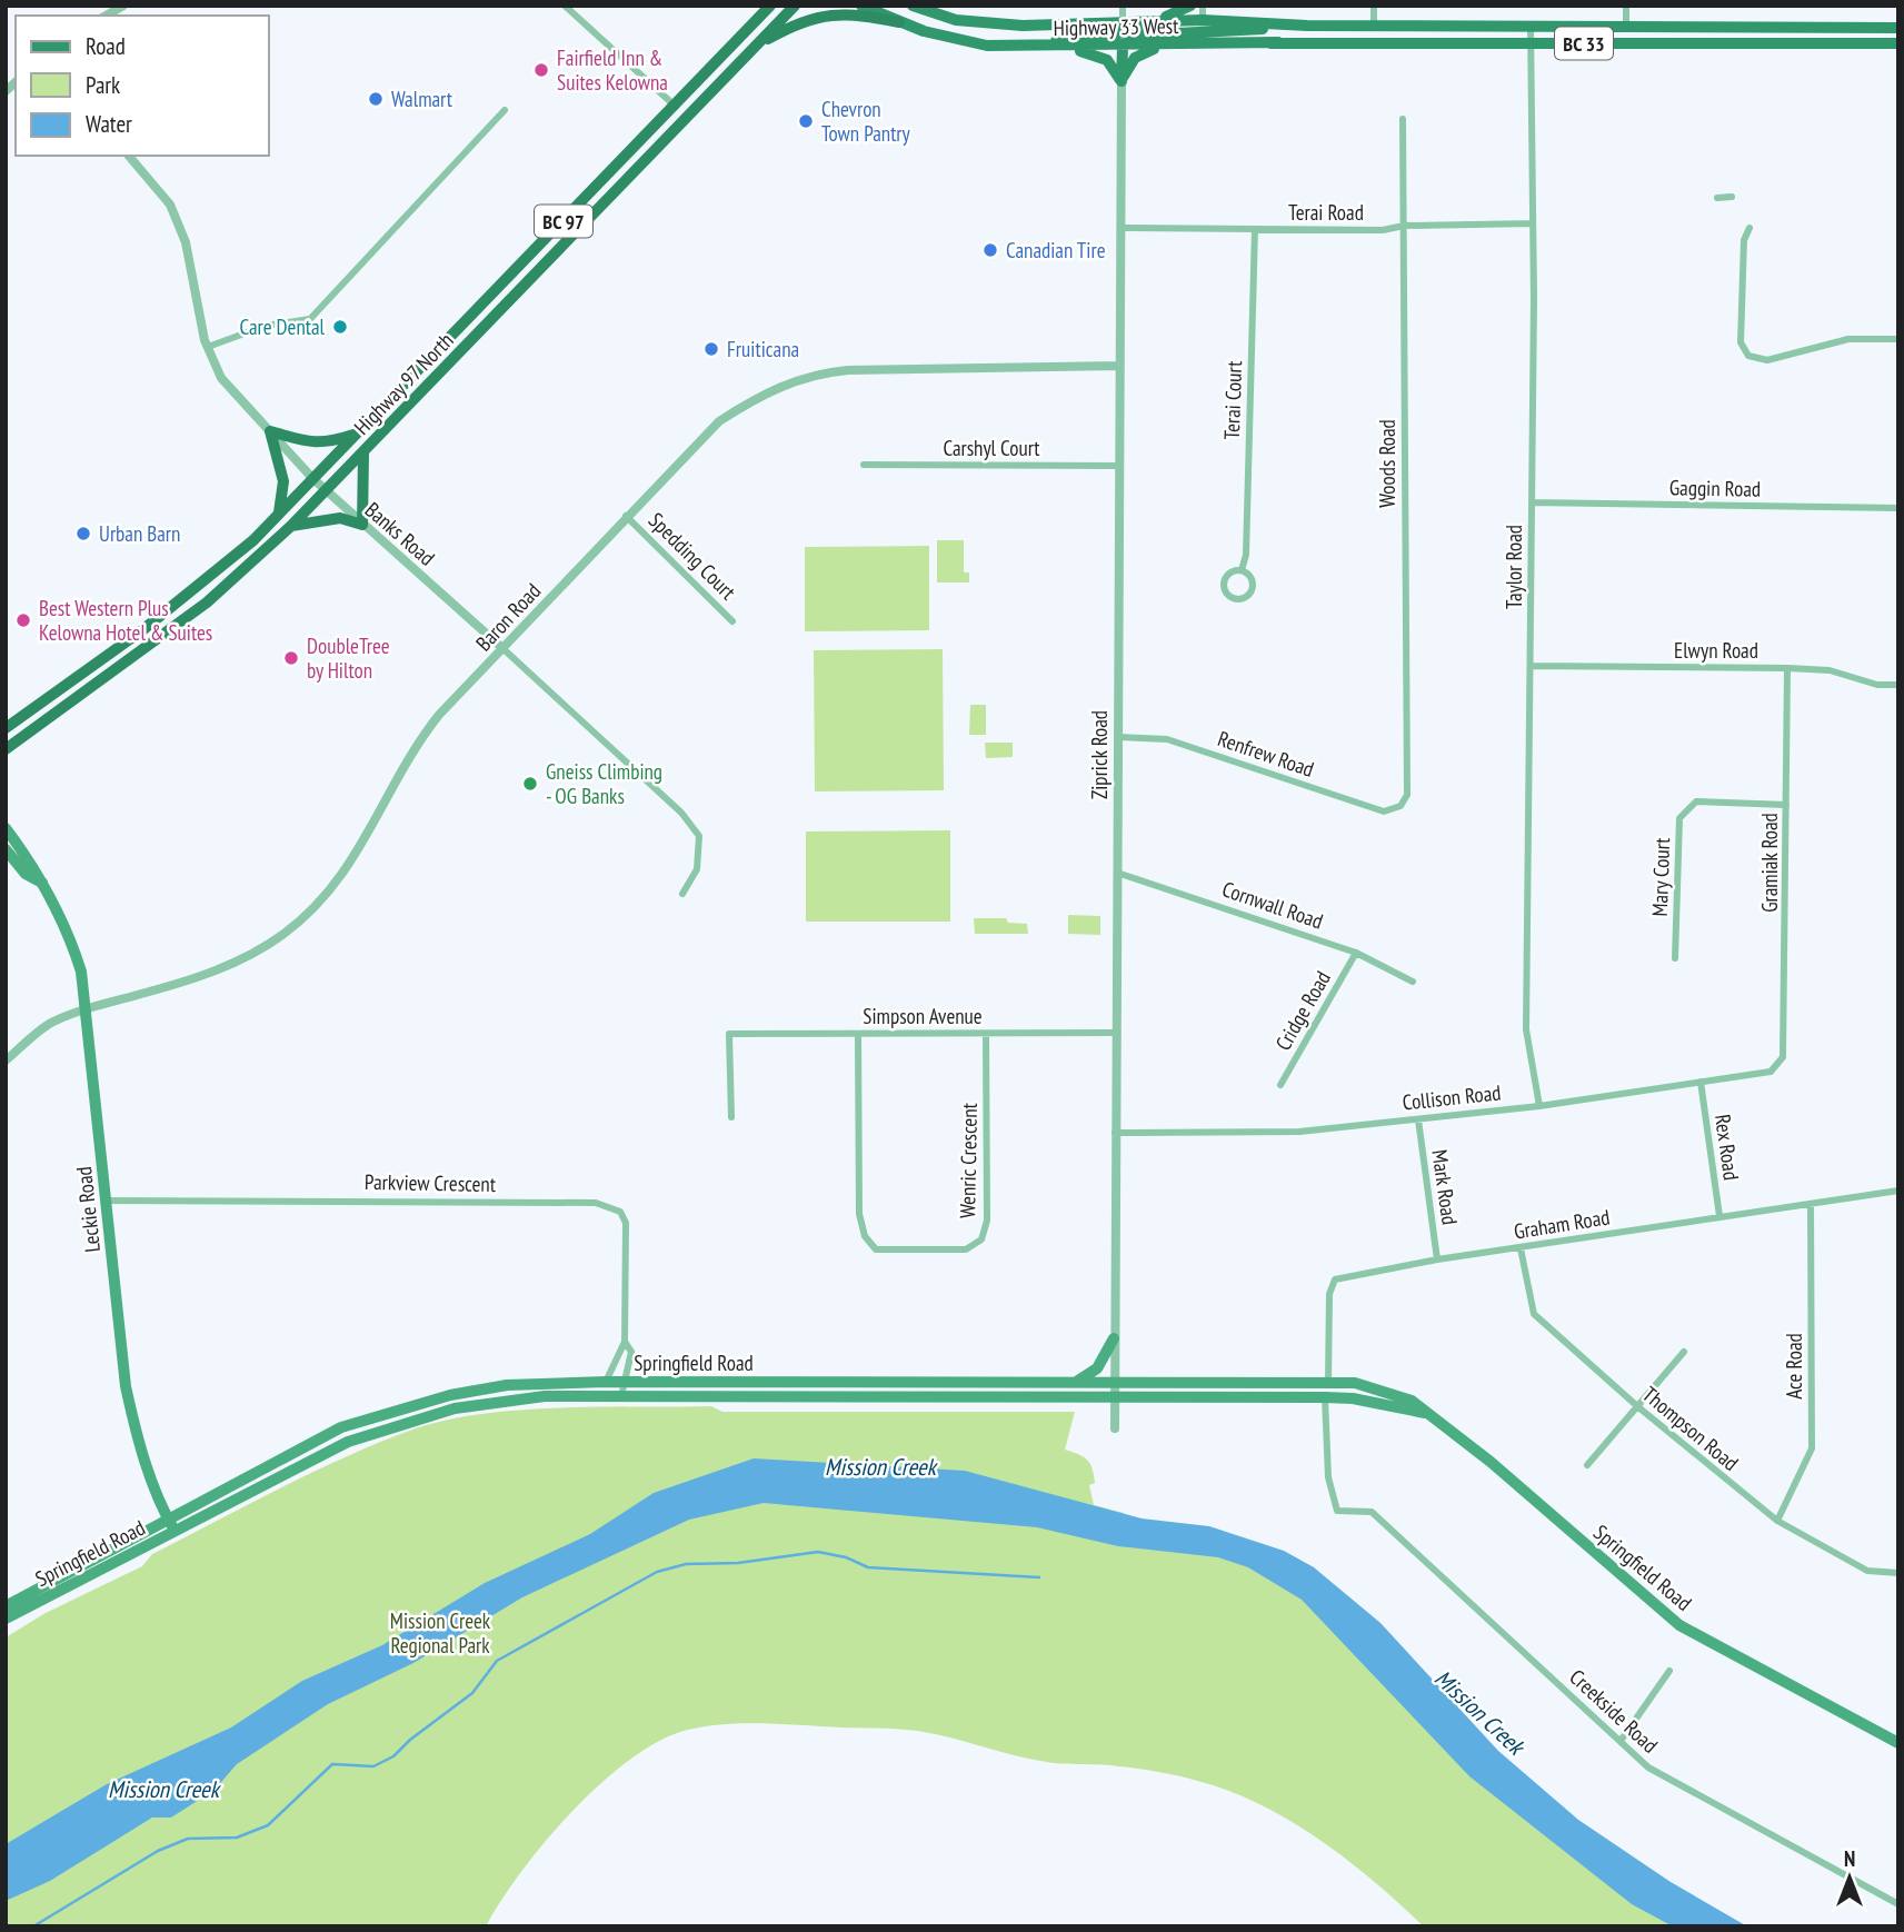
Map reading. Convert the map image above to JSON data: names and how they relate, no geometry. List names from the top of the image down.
{
  "streets": {
    "highway": ["BC 97", "Highway 97 North"],
    "main road": [
      "Highway 33 West",
      "BC 33",
      "Leckie Road",
      "Springfield Road"
    ],
    "street": [
      "Terai Road",
      "Terai Court",
      "Carshyl Court",
      "Woods Road",
      "Gaggin Road",
      "Banks Road",
      "Spedding Court",
      "Taylor Road",
      "Baron Road",
      "Elwyn Road",
      "Renfrew Road",
      "Ziprick Road",
      "Gramiak Road",
      "Mary Court",
      "Cornwall Road",
      "Cridge Road",
      "Simpson Avenue",
      "Collison Road",
      "Rex Road",
      "Wenric Crescent",
      "Parkview Crescent",
      "Mark Road",
      "Graham Road",
      "Ace Road",
      "Thompson Road",
      "Creekside Road"
    ]
  },
  "crossings": [
    ["Highway 33 West", "BC 33"],
    ["Highway 33 West", "Taylor Road"],
    ["BC 33", "Taylor Road"],
    ["Terai Road", "Terai Court"],
    ["Terai Road", "Woods Road"],
    ["Terai Road", "Taylor Road"],
    ["Terai Road", "Ziprick Road"],
    ["Highway 97 North", "Banks Road"],
    ["Carshyl Court", "Ziprick Road"],
    ["Woods Road", "Renfrew Road"],
    ["Gaggin Road", "Taylor Road"],
    ["Banks Road", "Baron Road"],
    ["Spedding Court", "Baron Road"],
    ["Taylor Road", "Elwyn Road"],
    ["Taylor Road", "Collison Road"],
    ["Baron Road", "Ziprick Road"],
    ["Baron Road", "Leckie Road"],
    ["Elwyn Road", "Gramiak Road"],
    ["Renfrew Road", "Ziprick Road"],
    ["Ziprick Road", "Cornwall Road"],
    ["Ziprick Road", "Simpson Avenue"],
    ["Ziprick Road", "Collison Road"],
    ["Ziprick Road", "Springfield Road"],
    ["Gramiak Road", "Mary Court"],
    ["Gramiak Road", "Collison Road"],
    ["Cornwall Road", "Cridge Road"],
    ["Simpson Avenue", "Wenric Crescent"],
    ["Collison Road", "Rex Road"],
    ["Collison Road", "Mark Road"],
    ["Rex Road", "Graham Road"],
    ["Parkview Crescent", "Leckie Road"],
    ["Parkview Crescent", "Springfield Road"],
    ["Mark Road", "Graham Road"],
    ["Leckie Road", "Springfield Road"],
    ["Graham Road", "Springfield Road"],
    ["Graham Road", "Ace Road"],
    ["Graham Road", "Thompson Road"],
    ["Springfield Road", "Creekside Road"],
    ["Ace Road", "Thompson Road"]
  ],
  "water": ["Mission Creek"],
  "parks": ["Mission Creek Regional Park"],
  "places": [
    "Fairfield Inn & Suites Kelowna",
    "Walmart",
    "Chevron Town Pantry",
    "Canadian Tire",
    "Care Dental",
    "Fruiticana",
    "Urban Barn",
    "Best Western Plus Kelowna Hotel & Suites",
    "DoubleTree by Hilton",
    "Gneiss Climbing - OG Banks"
  ],
  "legend": ["Road", "Park", "Water"],
  "north": "top"
}
